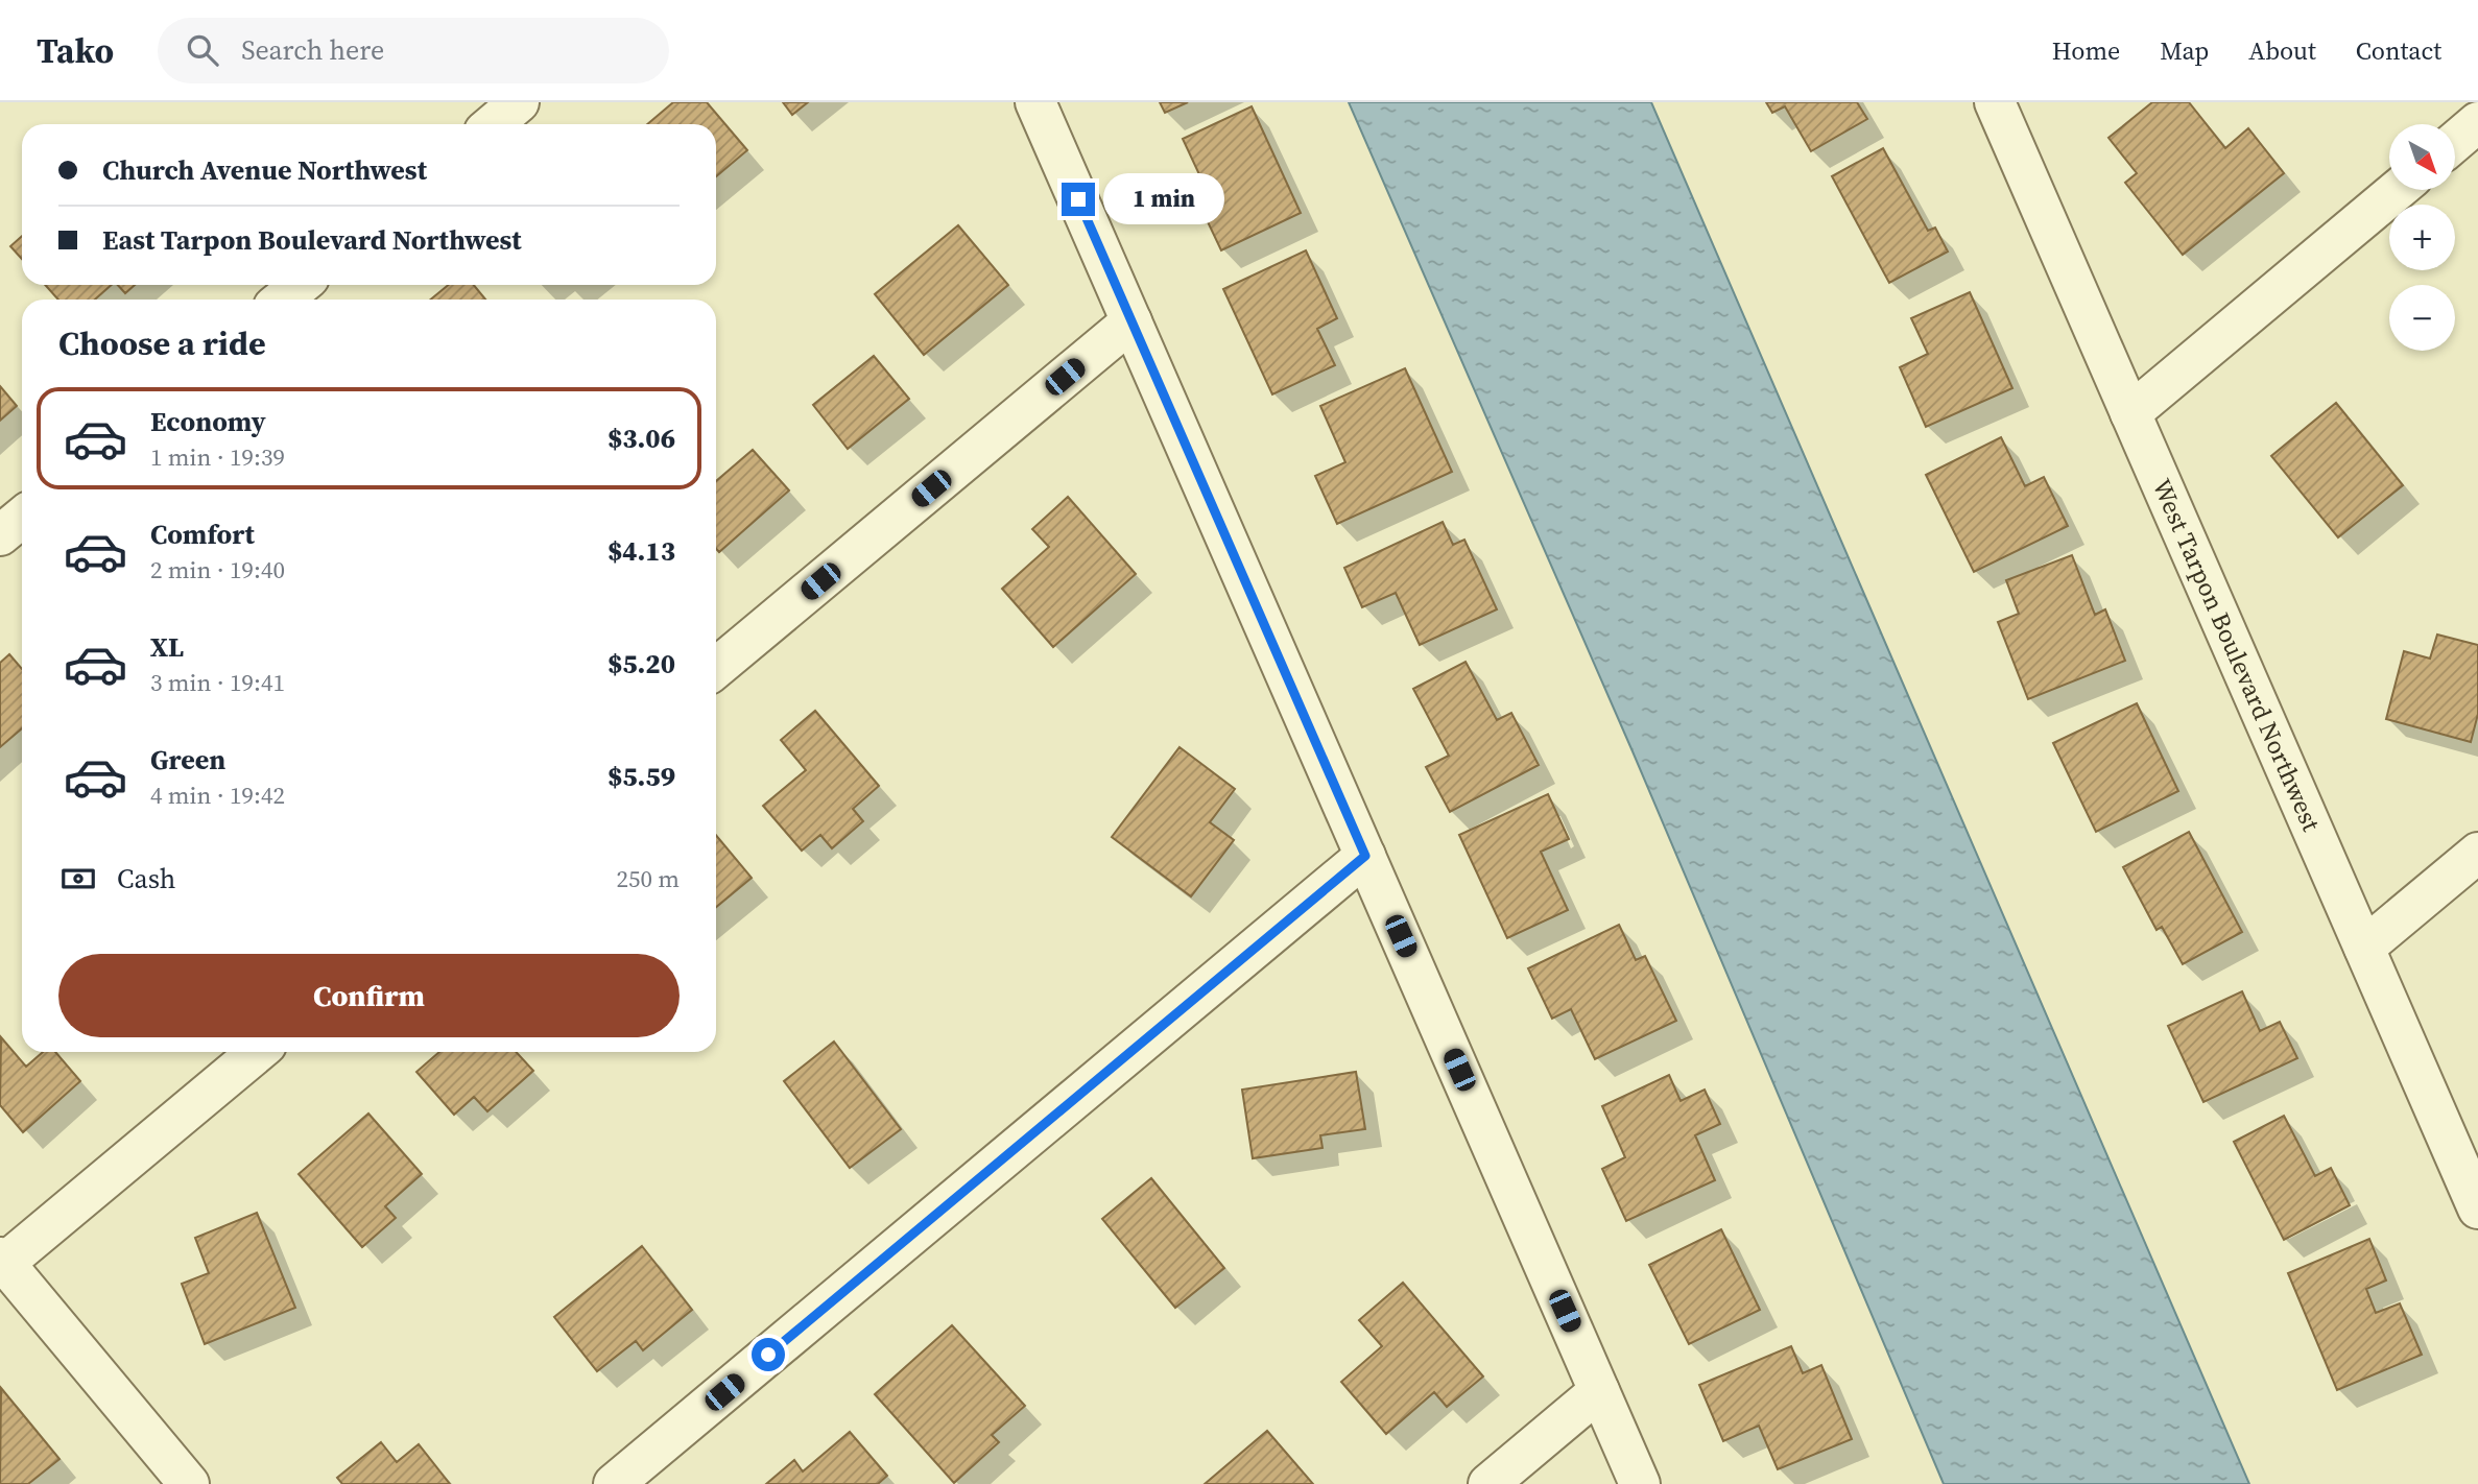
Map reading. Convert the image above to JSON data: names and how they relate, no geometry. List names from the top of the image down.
{
  "streets": {
    "street": ["West Tarpon Boulevard Northwest"]
  },
  "north": "bottom right",
  "page": {
    "header": "Tako",
    "search": "Search here",
    "nav": [
      "Home",
      "Map",
      "About",
      "Contact"
    ],
    "map_buttons": ["+", "−"],
    "banner": ["Church Avenue Northwest", "East Tarpon Boulevard Northwest"],
    "bubble": "1 min",
    "heading": "Choose a ride",
    "list": [
      {
        "name": "Economy",
        "note": "1 min · 19:39",
        "value": "$3.06"
      },
      {
        "name": "Comfort",
        "note": "2 min · 19:40",
        "value": "$4.13"
      },
      {
        "name": "XL",
        "note": "3 min · 19:41",
        "value": "$5.20"
      },
      {
        "name": "Green",
        "note": "4 min · 19:42",
        "value": "$5.59"
      }
    ],
    "pay": ["Cash", "250 m"],
    "buttons": "Confirm"
  }
}
